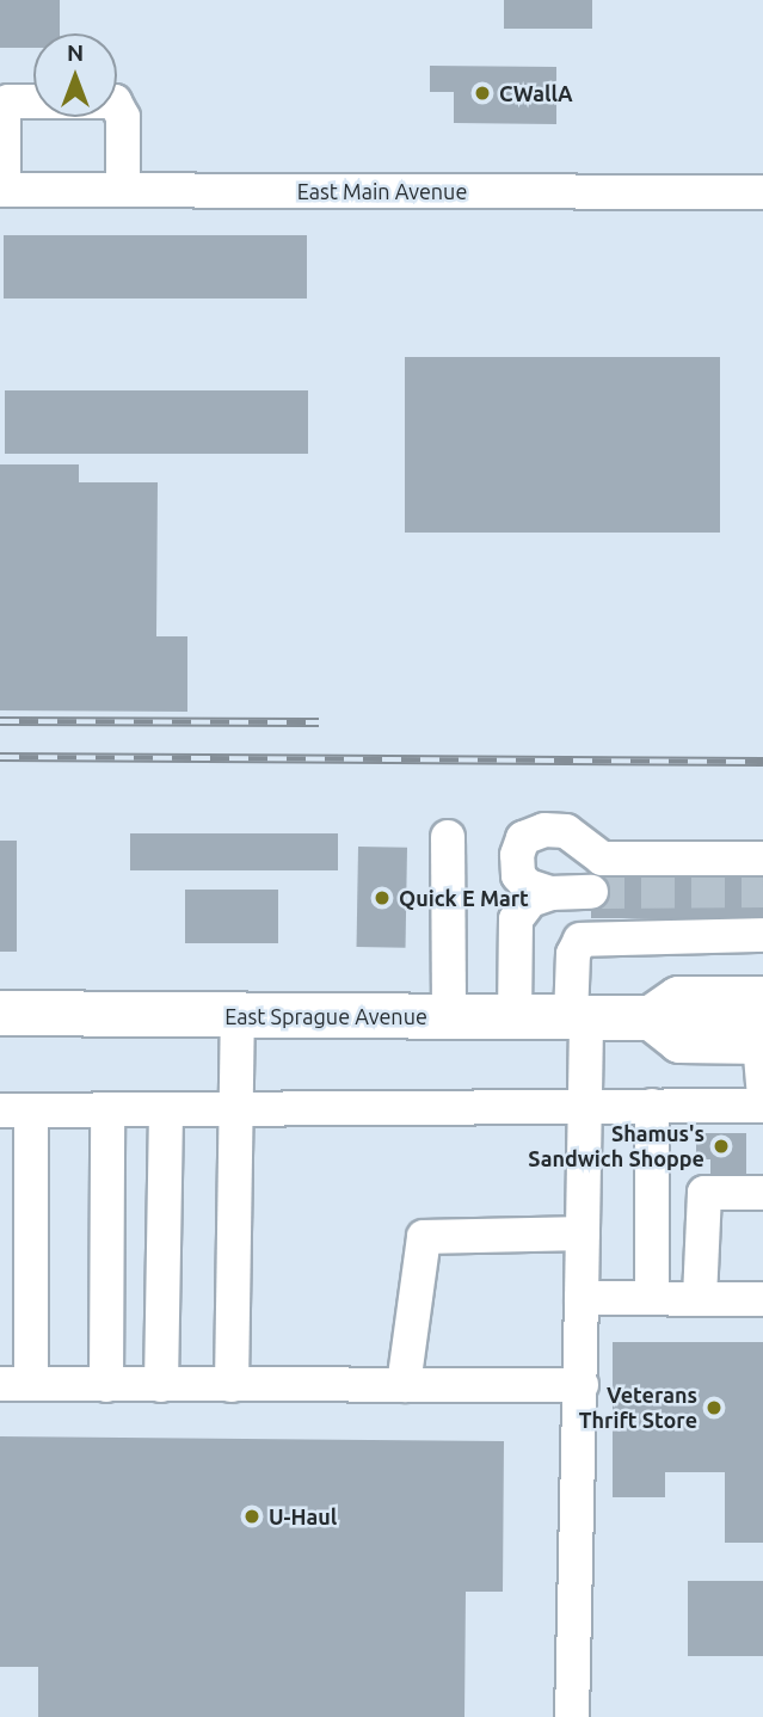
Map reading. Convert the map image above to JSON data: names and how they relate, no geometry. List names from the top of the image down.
{
  "streets": {
    "main road": ["East Sprague Avenue"],
    "street": ["East Main Avenue"]
  },
  "places": [
    "CWallA",
    "Quick E Mart",
    "Shamus's Sandwich Shoppe",
    "Veterans Thrift Store",
    "U-Haul"
  ],
  "north": "top"
}
